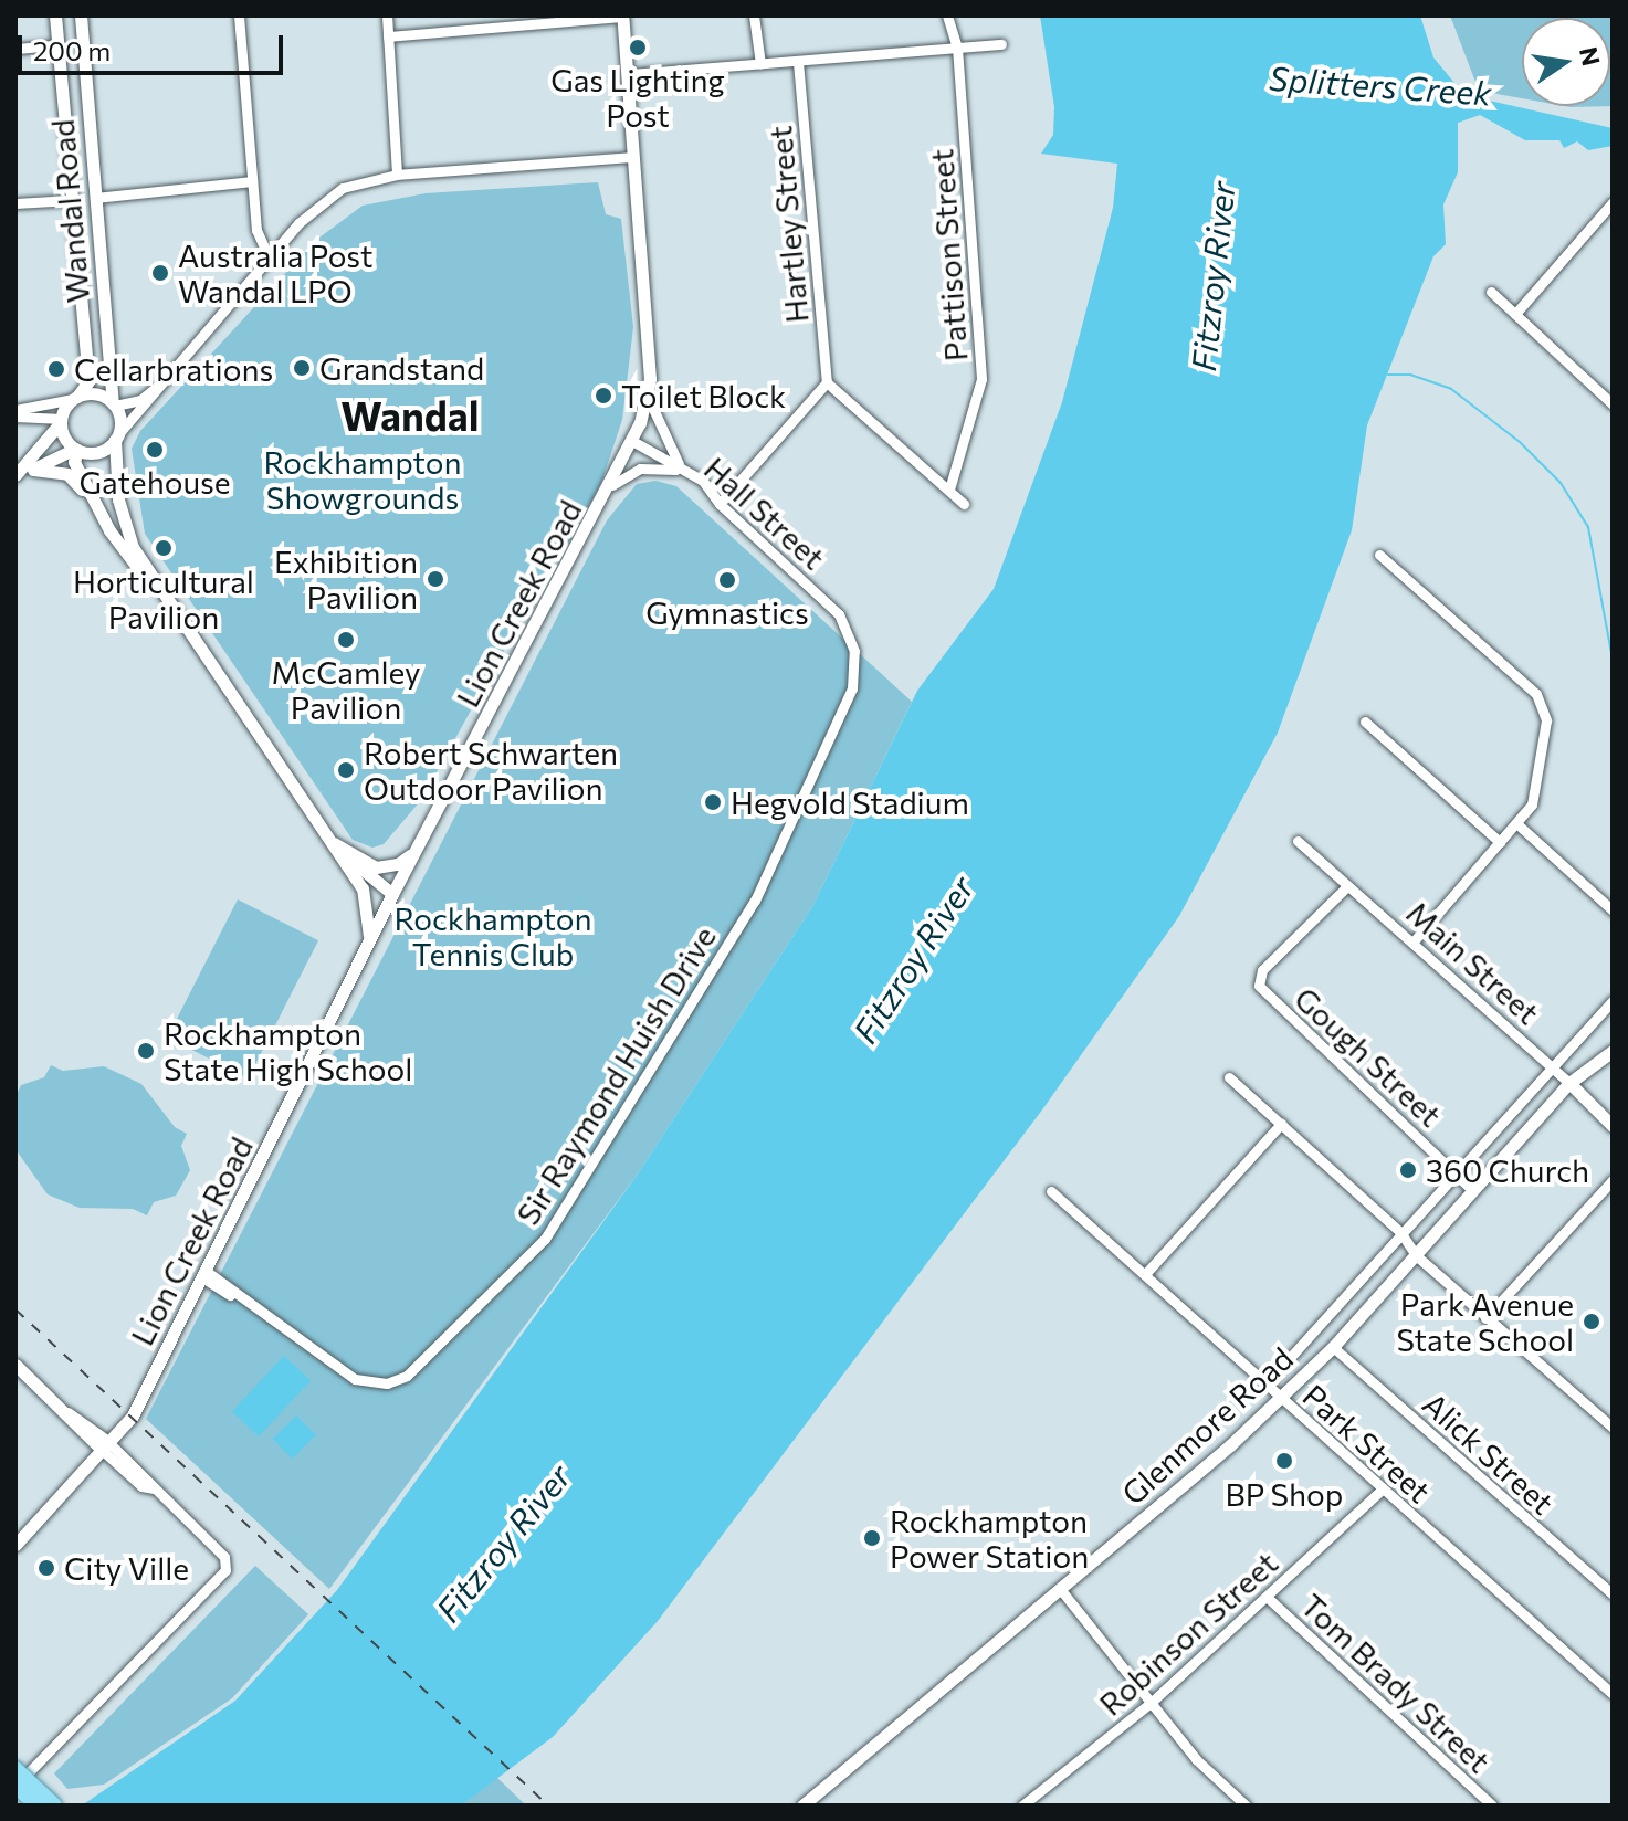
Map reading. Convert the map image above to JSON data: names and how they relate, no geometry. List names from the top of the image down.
{
  "streets": {
    "street": [
      "Wandal Road",
      "Hartley Street",
      "Pattison Street",
      "Hall Street",
      "Lion Creek Road",
      "Main Street",
      "Gough Street",
      "Sir Raymond Huish Drive",
      "Glenmore Road",
      "Park Street",
      "Alick Street",
      "Robinson Street",
      "Tom Brady Street"
    ]
  },
  "crossings": [
    ["Hall Street", "Lion Creek Road"],
    ["Hall Street", "Sir Raymond Huish Drive"],
    ["Lion Creek Road", "Sir Raymond Huish Drive"],
    ["Main Street", "Gough Street"],
    ["Main Street", "Glenmore Road"],
    ["Gough Street", "Glenmore Road"],
    ["Glenmore Road", "Park Street"],
    ["Glenmore Road", "Alick Street"],
    ["Park Street", "Robinson Street"],
    ["Robinson Street", "Tom Brady Street"]
  ],
  "districts": ["Wandal"],
  "water": ["Splitters Creek", "Fitzroy River"],
  "parks": ["Rockhampton Showgrounds", "Rockhampton Tennis Club"],
  "places": [
    "Gas Lighting Post",
    "Australia Post Wandal LPO",
    "Grandstand",
    "Cellarbrations",
    "Toilet Block",
    "Gatehouse",
    "Horticultural Pavilion",
    "Exhibition Pavilion",
    "Gymnastics",
    "McCamley Pavilion",
    "Robert Schwarten Outdoor Pavilion",
    "Hegvold Stadium",
    "Rockhampton State High School",
    "360 Church",
    "Park Avenue State School",
    "BP Shop",
    "Rockhampton Power Station",
    "City Ville"
  ],
  "scale_bar": "200 m",
  "north": "right"
}
